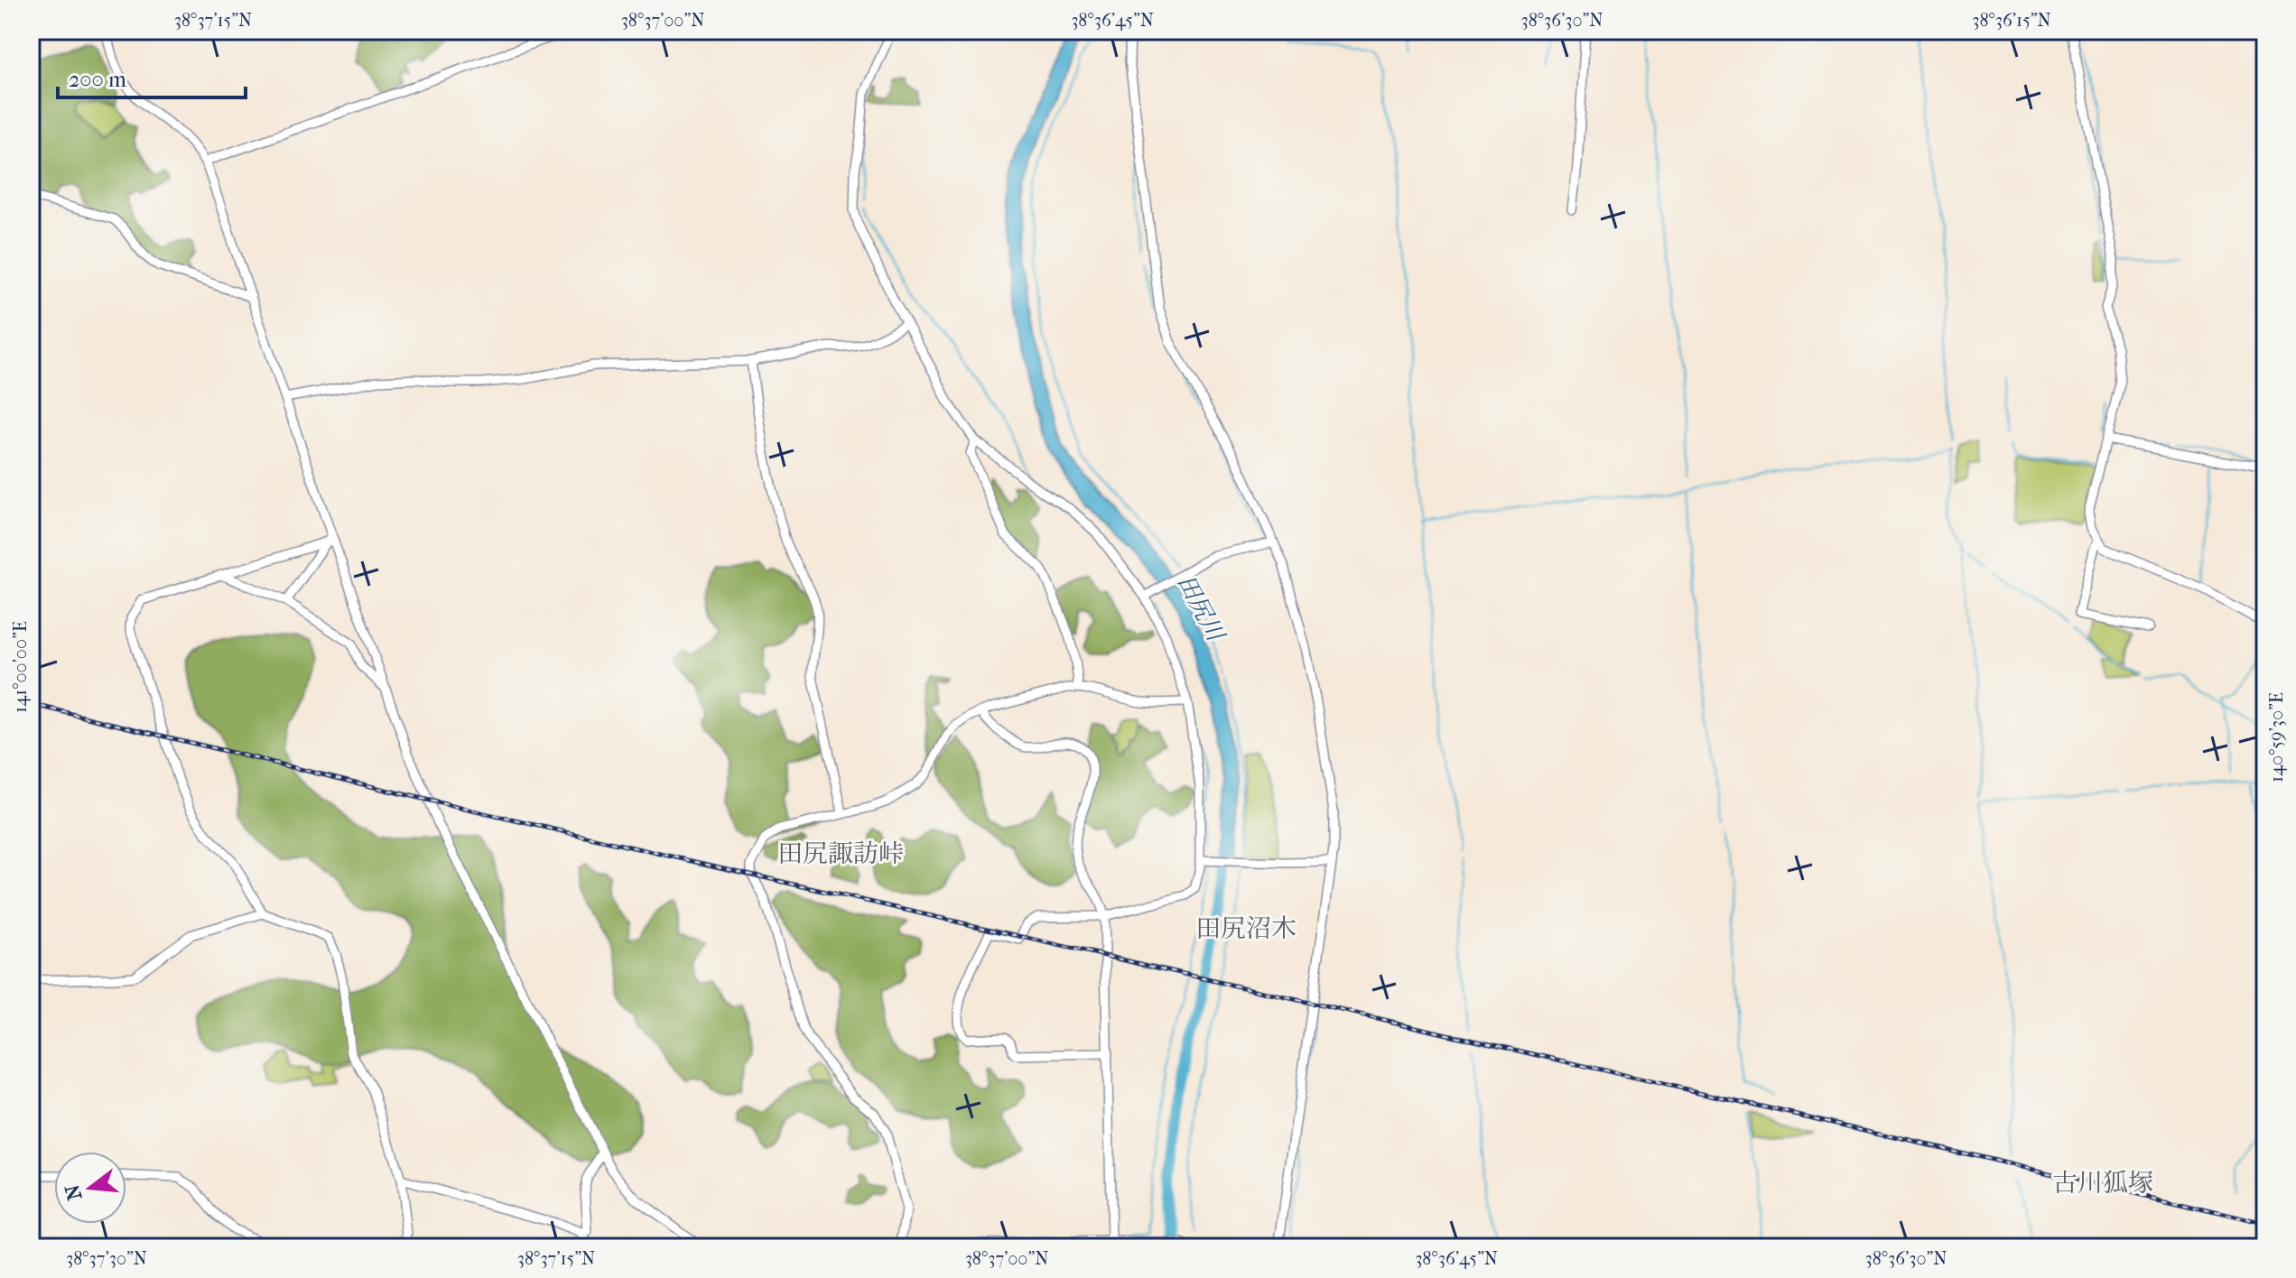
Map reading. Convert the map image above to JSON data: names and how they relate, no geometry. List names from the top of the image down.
{
  "districts": ["田尻諏訪峠", "田尻沼木", "古川狐塚"],
  "water": ["田尻川"],
  "scale_bar": "200 m",
  "north": "left",
  "coordinates": [
    "38°37'15\"N",
    "38°37'00\"N",
    "38°36'45\"N",
    "38°36'30\"N",
    "38°36'15\"N",
    "141°00'00\"E",
    "140°59'30\"E",
    "38°37'30\"N"
  ]
}
